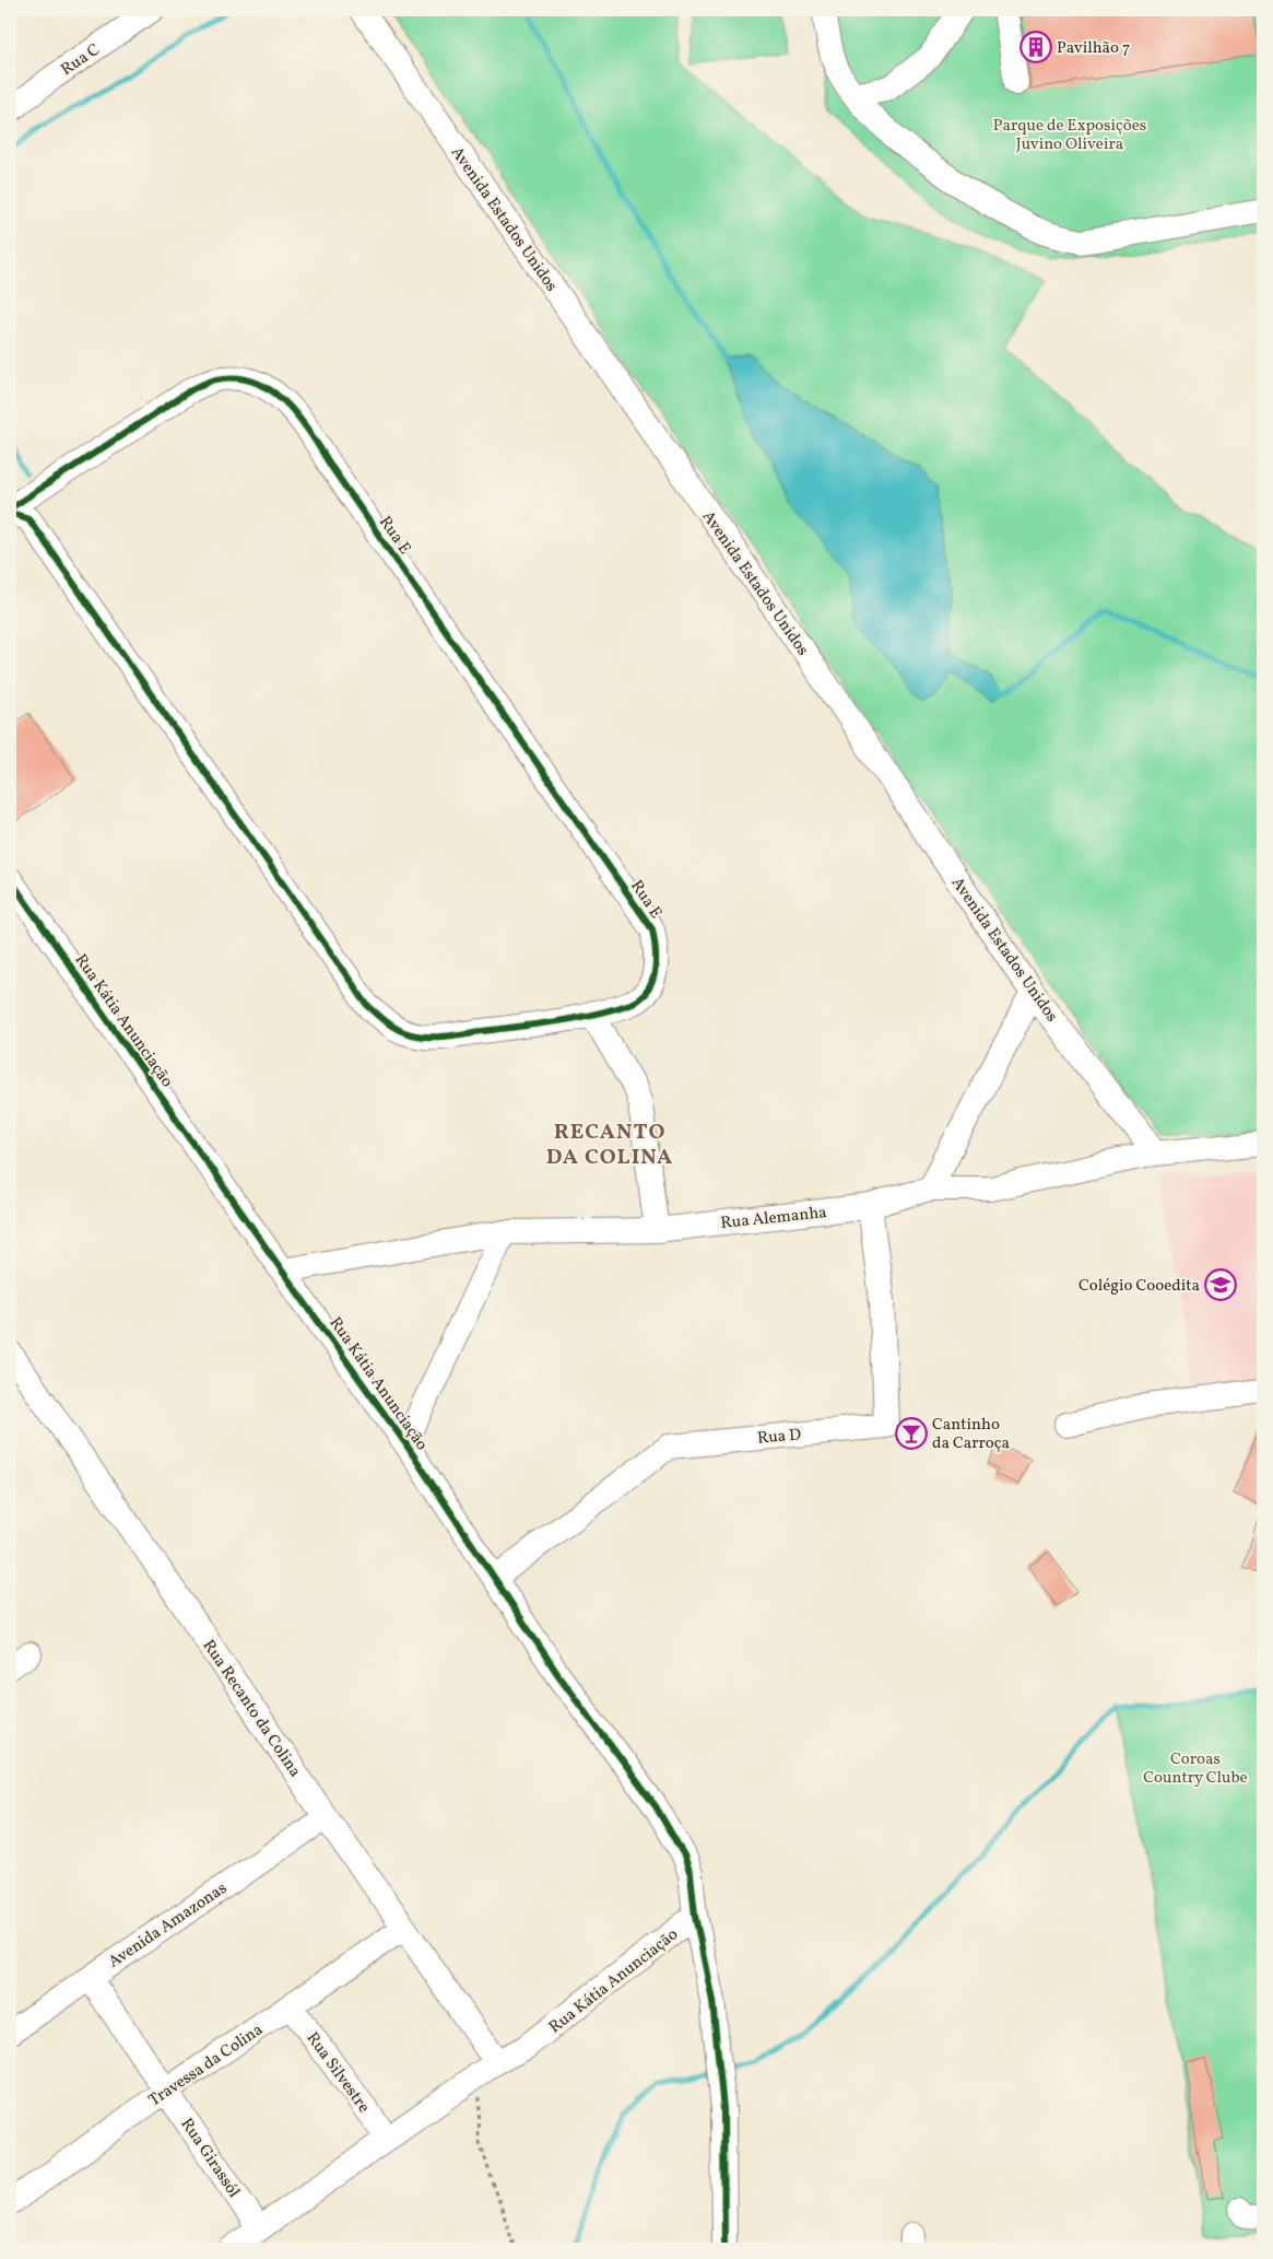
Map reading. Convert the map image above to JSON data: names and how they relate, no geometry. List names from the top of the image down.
{
  "streets": {
    "street": [
      "Rua C",
      "Avenida Estados Unidos",
      "Rua E",
      "Rua Kátia Anunciação",
      "Rua Alemanha",
      "Rua D",
      "Rua Recanto da Colina",
      "Avenida Amazonas",
      "Travessa da Colina",
      "Rua Silvestre",
      "Rua Girassól"
    ]
  },
  "crossings": [
    ["Avenida Estados Unidos", "Rua Alemanha"],
    ["Rua Kátia Anunciação", "Rua Alemanha"],
    ["Rua Kátia Anunciação", "Rua D"],
    ["Rua Kátia Anunciação", "Rua Recanto da Colina"],
    ["Rua Kátia Anunciação", "Rua Silvestre"],
    ["Rua Kátia Anunciação", "Rua Girassól"],
    ["Rua Alemanha", "Rua D"],
    ["Rua Recanto da Colina", "Avenida Amazonas"],
    ["Rua Recanto da Colina", "Travessa da Colina"],
    ["Avenida Amazonas", "Rua Girassól"],
    ["Travessa da Colina", "Rua Silvestre"],
    ["Travessa da Colina", "Rua Girassól"]
  ],
  "districts": ["RECANTO DA COLINA"],
  "parks": ["Parque de Exposições Juvino Oliveira", "Coroas Country Clube"],
  "places": {
    "building": ["Pavilhão 7"],
    "school or university": ["Colégio Cooedita"],
    "bar": ["Cantinho da Carroça"]
  }
}
